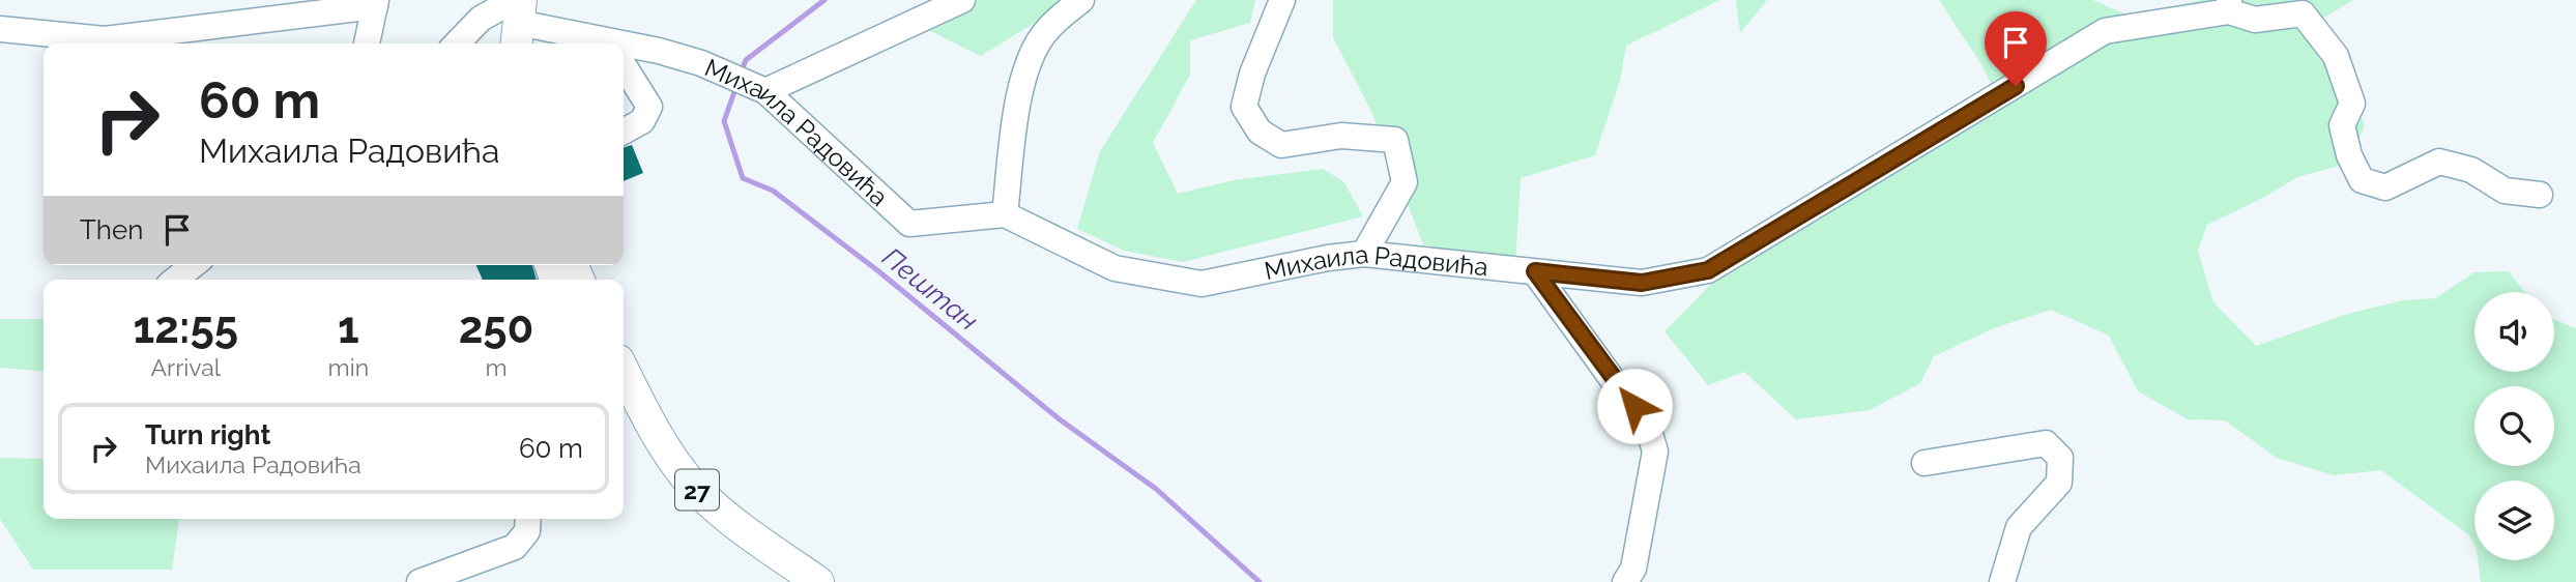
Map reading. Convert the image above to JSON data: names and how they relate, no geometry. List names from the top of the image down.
{
  "streets": {
    "main road": ["27"],
    "street": ["Михаила Радовића"]
  },
  "water": ["Пештан"],
  "page": {
    "turn": ["60 m", "Михаила Радовића"],
    "then": "Then",
    "eta": [
      "12:55",
      "Arrival",
      "1",
      "min",
      "250",
      "m"
    ],
    "list": [
      {
        "name": "Turn right",
        "note": "Михаила Радовића",
        "value": "60 m"
      }
    ]
  }
}
